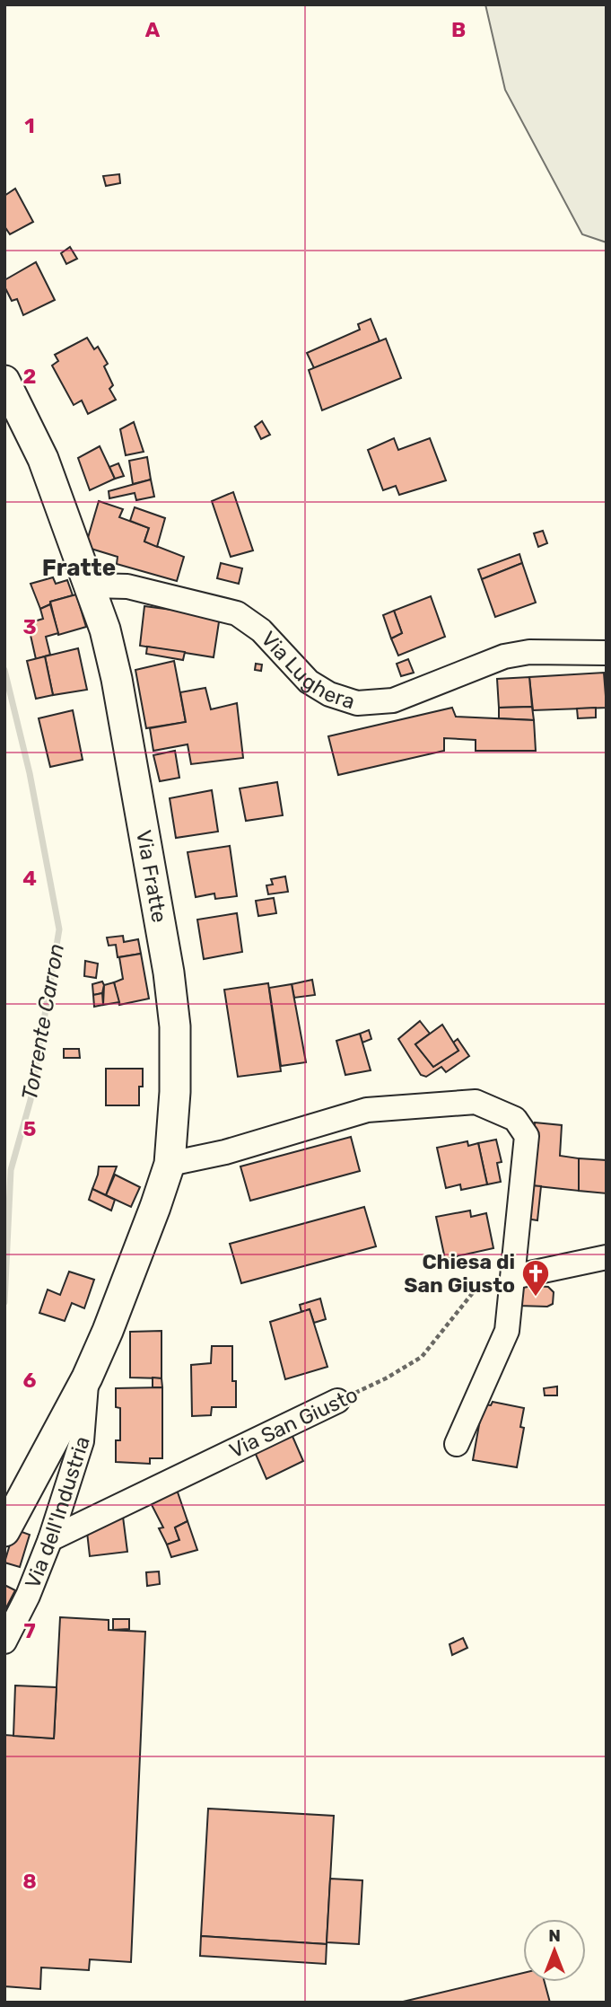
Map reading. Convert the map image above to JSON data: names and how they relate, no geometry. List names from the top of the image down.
{
  "streets": {
    "main road": ["Via Fratte"],
    "street": ["Via Lughera", "Via San Giusto", "Via dell'Industria"]
  },
  "crossings": [
    ["Via Lughera", "Via Fratte"],
    ["Via Fratte", "Via dell'Industria"],
    ["Via San Giusto", "Via dell'Industria"]
  ],
  "districts": ["Fratte"],
  "water": ["Torrente Carron"],
  "places": {
    "church": ["Chiesa di San Giusto"]
  },
  "north": "top",
  "grid": {
    "columns": ["A", "B"],
    "rows": [
      "1",
      "2",
      "3",
      "4",
      "5",
      "6",
      "7",
      "8"
    ]
  }
}
